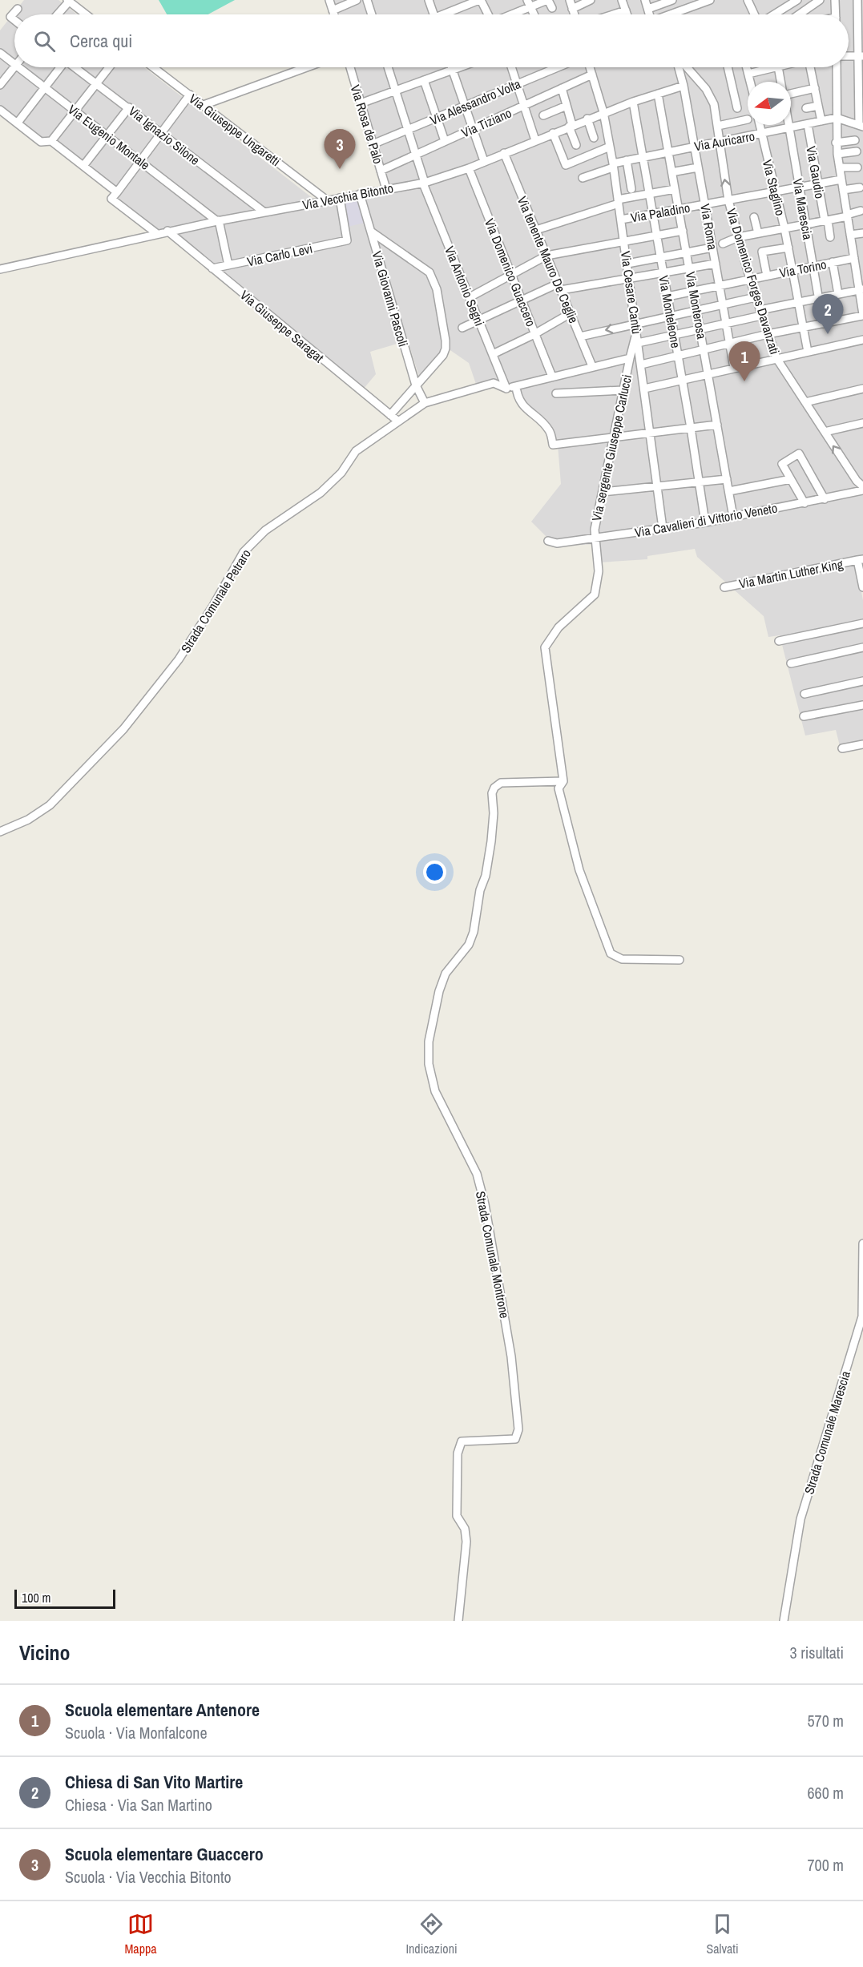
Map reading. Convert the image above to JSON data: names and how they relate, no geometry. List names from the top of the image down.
{
  "streets": {
    "street": [
      "Via Alessandro Volta",
      "Via Tiziano",
      "Via Rosa de Palo",
      "Via Giuseppe Ungaretti",
      "Via Ignazio Silone",
      "Via Eugenio Montale",
      "Via Auricarro",
      "Via Gaudio",
      "Via Staglino",
      "Via Vecchia Bitonto",
      "Via Marescia",
      "Via Paladino",
      "Via Roma",
      "Via Carlo Levi",
      "Via tenente Mauro De Ceglie",
      "Via Torino",
      "Via Domenico Guaccero",
      "Via Domenico Forges Davanzati",
      "Via Antonio Segni",
      "Via Cesare Cantù",
      "Via Giovanni Pascoli",
      "Via Monterosa",
      "Via Monteleone",
      "Via Giuseppe Saragat",
      "Via sergente Giuseppe Carlucci",
      "Via Cavalieri di Vittorio Veneto",
      "Via Martin Luther King",
      "Strada Comunale Petraro",
      "Strada Comunale Montrone",
      "Strada Comunale Marescia"
    ]
  },
  "crossings": [
    ["Via Alessandro Volta", "Via Rosa de Palo"],
    ["Via Alessandro Volta", "Via Antonio Segni"],
    ["Via Tiziano", "Via Rosa de Palo"],
    ["Via Tiziano", "Via Antonio Segni"],
    ["Via Tiziano", "Via Cesare Cantù"],
    ["Via Rosa de Palo", "Via Vecchia Bitonto"],
    ["Via Giuseppe Ungaretti", "Via Vecchia Bitonto"],
    ["Via Ignazio Silone", "Via Vecchia Bitonto"],
    ["Via Eugenio Montale", "Via Vecchia Bitonto"],
    ["Via Auricarro", "Via Gaudio"],
    ["Via Auricarro", "Via Staglino"],
    ["Via Auricarro", "Via Marescia"],
    ["Via Auricarro", "Via Roma"],
    ["Via Auricarro", "Via Domenico Forges Davanzati"],
    ["Via Auricarro", "Via Cesare Cantù"],
    ["Via Auricarro", "Via Monterosa"],
    ["Via Auricarro", "Via Monteleone"],
    ["Via Gaudio", "Via Paladino"],
    ["Via Staglino", "Via Paladino"],
    ["Via Staglino", "Via Torino"],
    ["Via Vecchia Bitonto", "Via Roma"],
    ["Via Vecchia Bitonto", "Via Carlo Levi"],
    ["Via Vecchia Bitonto", "Via tenente Mauro De Ceglie"],
    ["Via Vecchia Bitonto", "Via Domenico Guaccero"],
    ["Via Vecchia Bitonto", "Via Antonio Segni"],
    ["Via Vecchia Bitonto", "Via Cesare Cantù"],
    ["Via Vecchia Bitonto", "Via Giovanni Pascoli"],
    ["Via Vecchia Bitonto", "Via Monterosa"],
    ["Via Vecchia Bitonto", "Via Monteleone"],
    ["Via Vecchia Bitonto", "Via Giuseppe Saragat"],
    ["Via Marescia", "Via Paladino"],
    ["Via Marescia", "Via Torino"],
    ["Via Paladino", "Via Roma"],
    ["Via Paladino", "Via Domenico Forges Davanzati"],
    ["Via Paladino", "Via Cesare Cantù"],
    ["Via Paladino", "Via Monterosa"],
    ["Via Paladino", "Via Monteleone"],
    ["Via Roma", "Via Torino"],
    ["Via Carlo Levi", "Via Giuseppe Saragat"],
    ["Via tenente Mauro De Ceglie", "Strada Comunale Petraro"],
    ["Via Torino", "Via Domenico Forges Davanzati"],
    ["Via Torino", "Via Monterosa"],
    ["Via Torino", "Via Monteleone"],
    ["Via Domenico Guaccero", "Strada Comunale Petraro"],
    ["Via Antonio Segni", "Strada Comunale Petraro"],
    ["Via Cesare Cantù", "Via sergente Giuseppe Carlucci"],
    ["Via Cesare Cantù", "Via Cavalieri di Vittorio Veneto"],
    ["Via Giovanni Pascoli", "Strada Comunale Petraro"],
    ["Via Monterosa", "Via Cavalieri di Vittorio Veneto"],
    ["Via Monteleone", "Via Cavalieri di Vittorio Veneto"],
    ["Via Giuseppe Saragat", "Strada Comunale Petraro"],
    ["Via sergente Giuseppe Carlucci", "Via Cavalieri di Vittorio Veneto"],
    ["Via sergente Giuseppe Carlucci", "Strada Comunale Petraro"]
  ],
  "scale_bar": "100 m",
  "north": "left",
  "page": {
    "search": "Cerca qui",
    "pins": ["3", "2", "1"],
    "scale": "100 m",
    "heading": ["Vicino", "3 risultati"],
    "list": [
      {
        "mark": "1",
        "name": "Scuola elementare Antenore",
        "note": "Scuola · Via Monfalcone",
        "value": "570 m"
      },
      {
        "mark": "2",
        "name": "Chiesa di San Vito Martire",
        "note": "Chiesa · Via San Martino",
        "value": "660 m"
      },
      {
        "mark": "3",
        "name": "Scuola elementare Guaccero",
        "note": "Scuola · Via Vecchia Bitonto",
        "value": "700 m"
      }
    ],
    "nav": ["Mappa", "Indicazioni", "Salvati"]
  }
}
